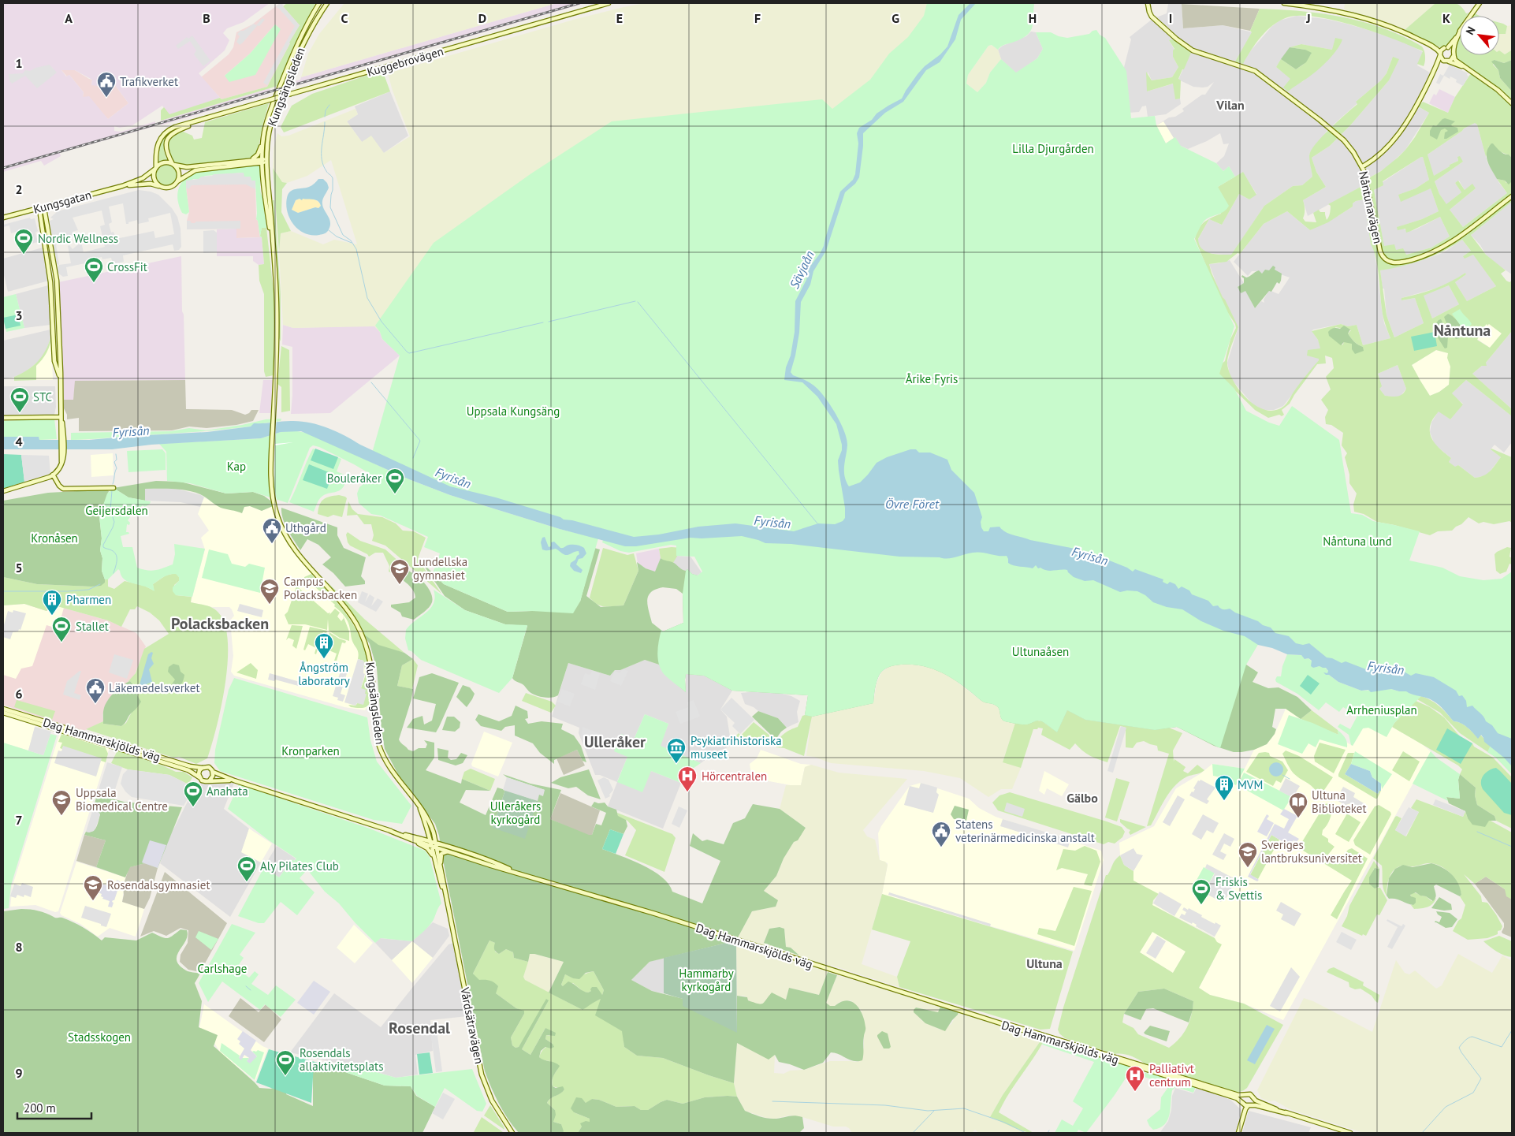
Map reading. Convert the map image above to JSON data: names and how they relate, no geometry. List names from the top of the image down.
{
  "streets": {
    "main road": [
      "Kuggebrovägen",
      "Kungsängsleden",
      "Kungsgatan",
      "Nåntunavägen",
      "Dag Hammarskjölds väg",
      "Vårdsätravägen"
    ]
  },
  "crossings": [
    ["Kuggebrovägen", "Kungsgatan"],
    ["Kungsängsleden", "Dag Hammarskjölds väg"],
    ["Kungsängsleden", "Vårdsätravägen"],
    ["Dag Hammarskjölds väg", "Vårdsätravägen"]
  ],
  "districts": [
    "Vilan",
    "Nåntuna",
    "Polacksbacken",
    "Ulleråker",
    "Gälbo",
    "Ultuna",
    "Rosendal"
  ],
  "water": ["Sävjaån", "Fyrisån", "Övre Föret"],
  "parks": [
    "Lilla Djurgården",
    "Årike Fyris",
    "Uppsala Kungsäng",
    "Kap",
    "Geijersdalen",
    "Kronåsen",
    "Nåntuna lund",
    "Ultunaåsen",
    "Arrheniusplan",
    "Kronparken",
    "Ulleråkers kyrkogård",
    "Carlshage",
    "Hammarby kyrkogård",
    "Stadsskogen"
  ],
  "places": {
    "public building": [
      "Trafikverket",
      "Uthgård",
      "Läkemedelsverket",
      "Statens veterinärmedicinska anstalt"
    ],
    "sports": [
      "Nordic Wellness",
      "CrossFit",
      "STC",
      "Bouleråker",
      "Stallet",
      "Anahata",
      "Aly Pilates Club",
      "Friskis & Svettis",
      "Rosendals allaktivitetsplats"
    ],
    "school or university": [
      "Lundellska gymnasiet",
      "Campus Polacksbacken",
      "Uppsala Biomedical Centre",
      "Sveriges lantbruksuniversitet",
      "Rosendalsgymnasiet"
    ],
    "building": ["Pharmen", "Ångström laboratory", "MVM"],
    "museum": ["Psykiatrihistoriska museet"],
    "hospital": ["Hörcentralen", "Palliativt centrum"],
    "library": ["Ultuna Biblioteket"]
  },
  "scale_bar": "200 m",
  "north": "top left",
  "grid": {
    "columns": [
      "A",
      "B",
      "C",
      "D",
      "E",
      "F",
      "G",
      "H",
      "I",
      "J",
      "K"
    ],
    "rows": [
      "1",
      "2",
      "3",
      "4",
      "5",
      "6",
      "7",
      "8",
      "9"
    ]
  }
}
